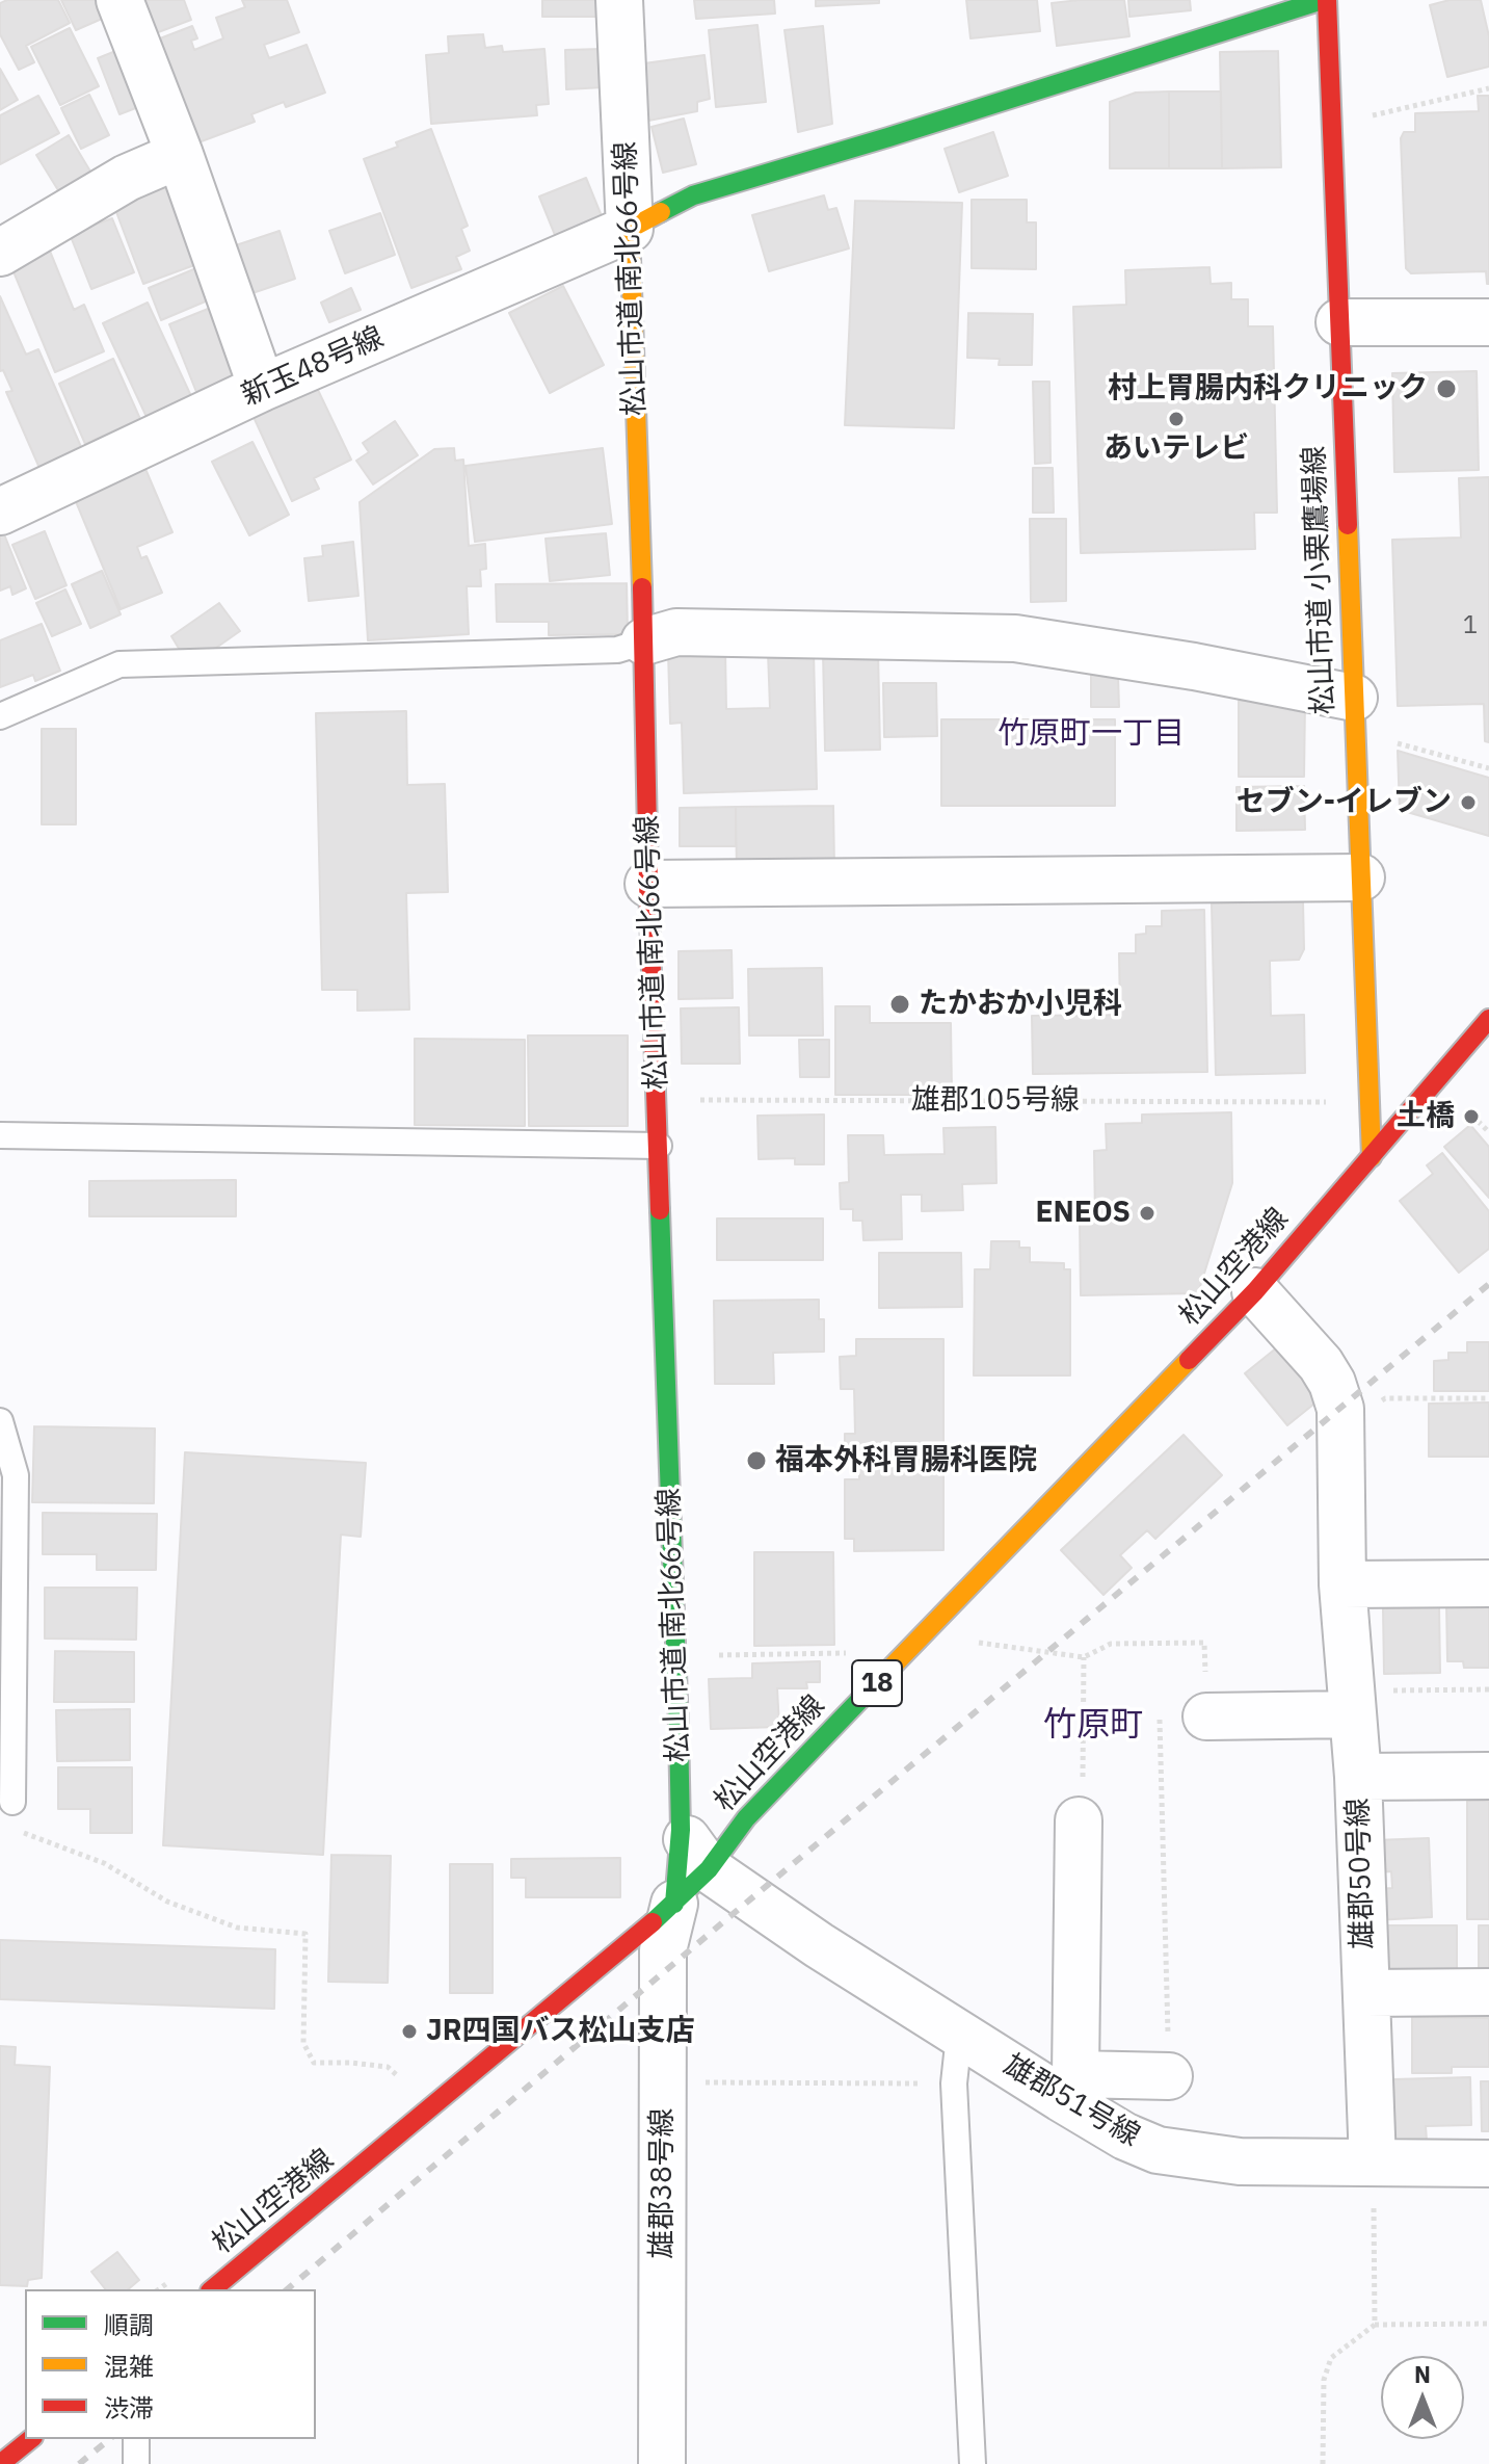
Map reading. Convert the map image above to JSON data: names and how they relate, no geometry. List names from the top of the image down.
{
  "streets": {
    "street": [
      "松山市道 南北66号線",
      "新玉48号線",
      "松山市道 小栗鷹場線",
      "松山空港線",
      "18",
      "雄郡50号線",
      "雄郡51号線",
      "雄郡38号線"
    ],
    "path": ["雄郡105号線"]
  },
  "crossings": [
    ["松山市道 南北66号線", "新玉48号線"],
    ["松山市道 南北66号線", "雄郡105号線"],
    ["松山市道 南北66号線", "松山空港線"],
    ["松山市道 南北66号線", "雄郡38号線"],
    ["松山市道 小栗鷹場線", "松山空港線"],
    ["松山空港線", "雄郡50号線"],
    ["松山空港線", "雄郡51号線"],
    ["松山空港線", "雄郡38号線"],
    ["雄郡50号線", "雄郡51号線"]
  ],
  "districts": ["竹原町一丁目", "竹原町"],
  "places": [
    "村上胃腸内科クリニック",
    "あいテレビ",
    "セブン-イレブン",
    "たかおか小児科",
    "土橋",
    "ENEOS",
    "福本外科胃腸科医院",
    "JR四国バス松山支店"
  ],
  "house_numbers": ["1"],
  "legend": ["順調", "混雑", "渋滞"],
  "north": "top"
}
